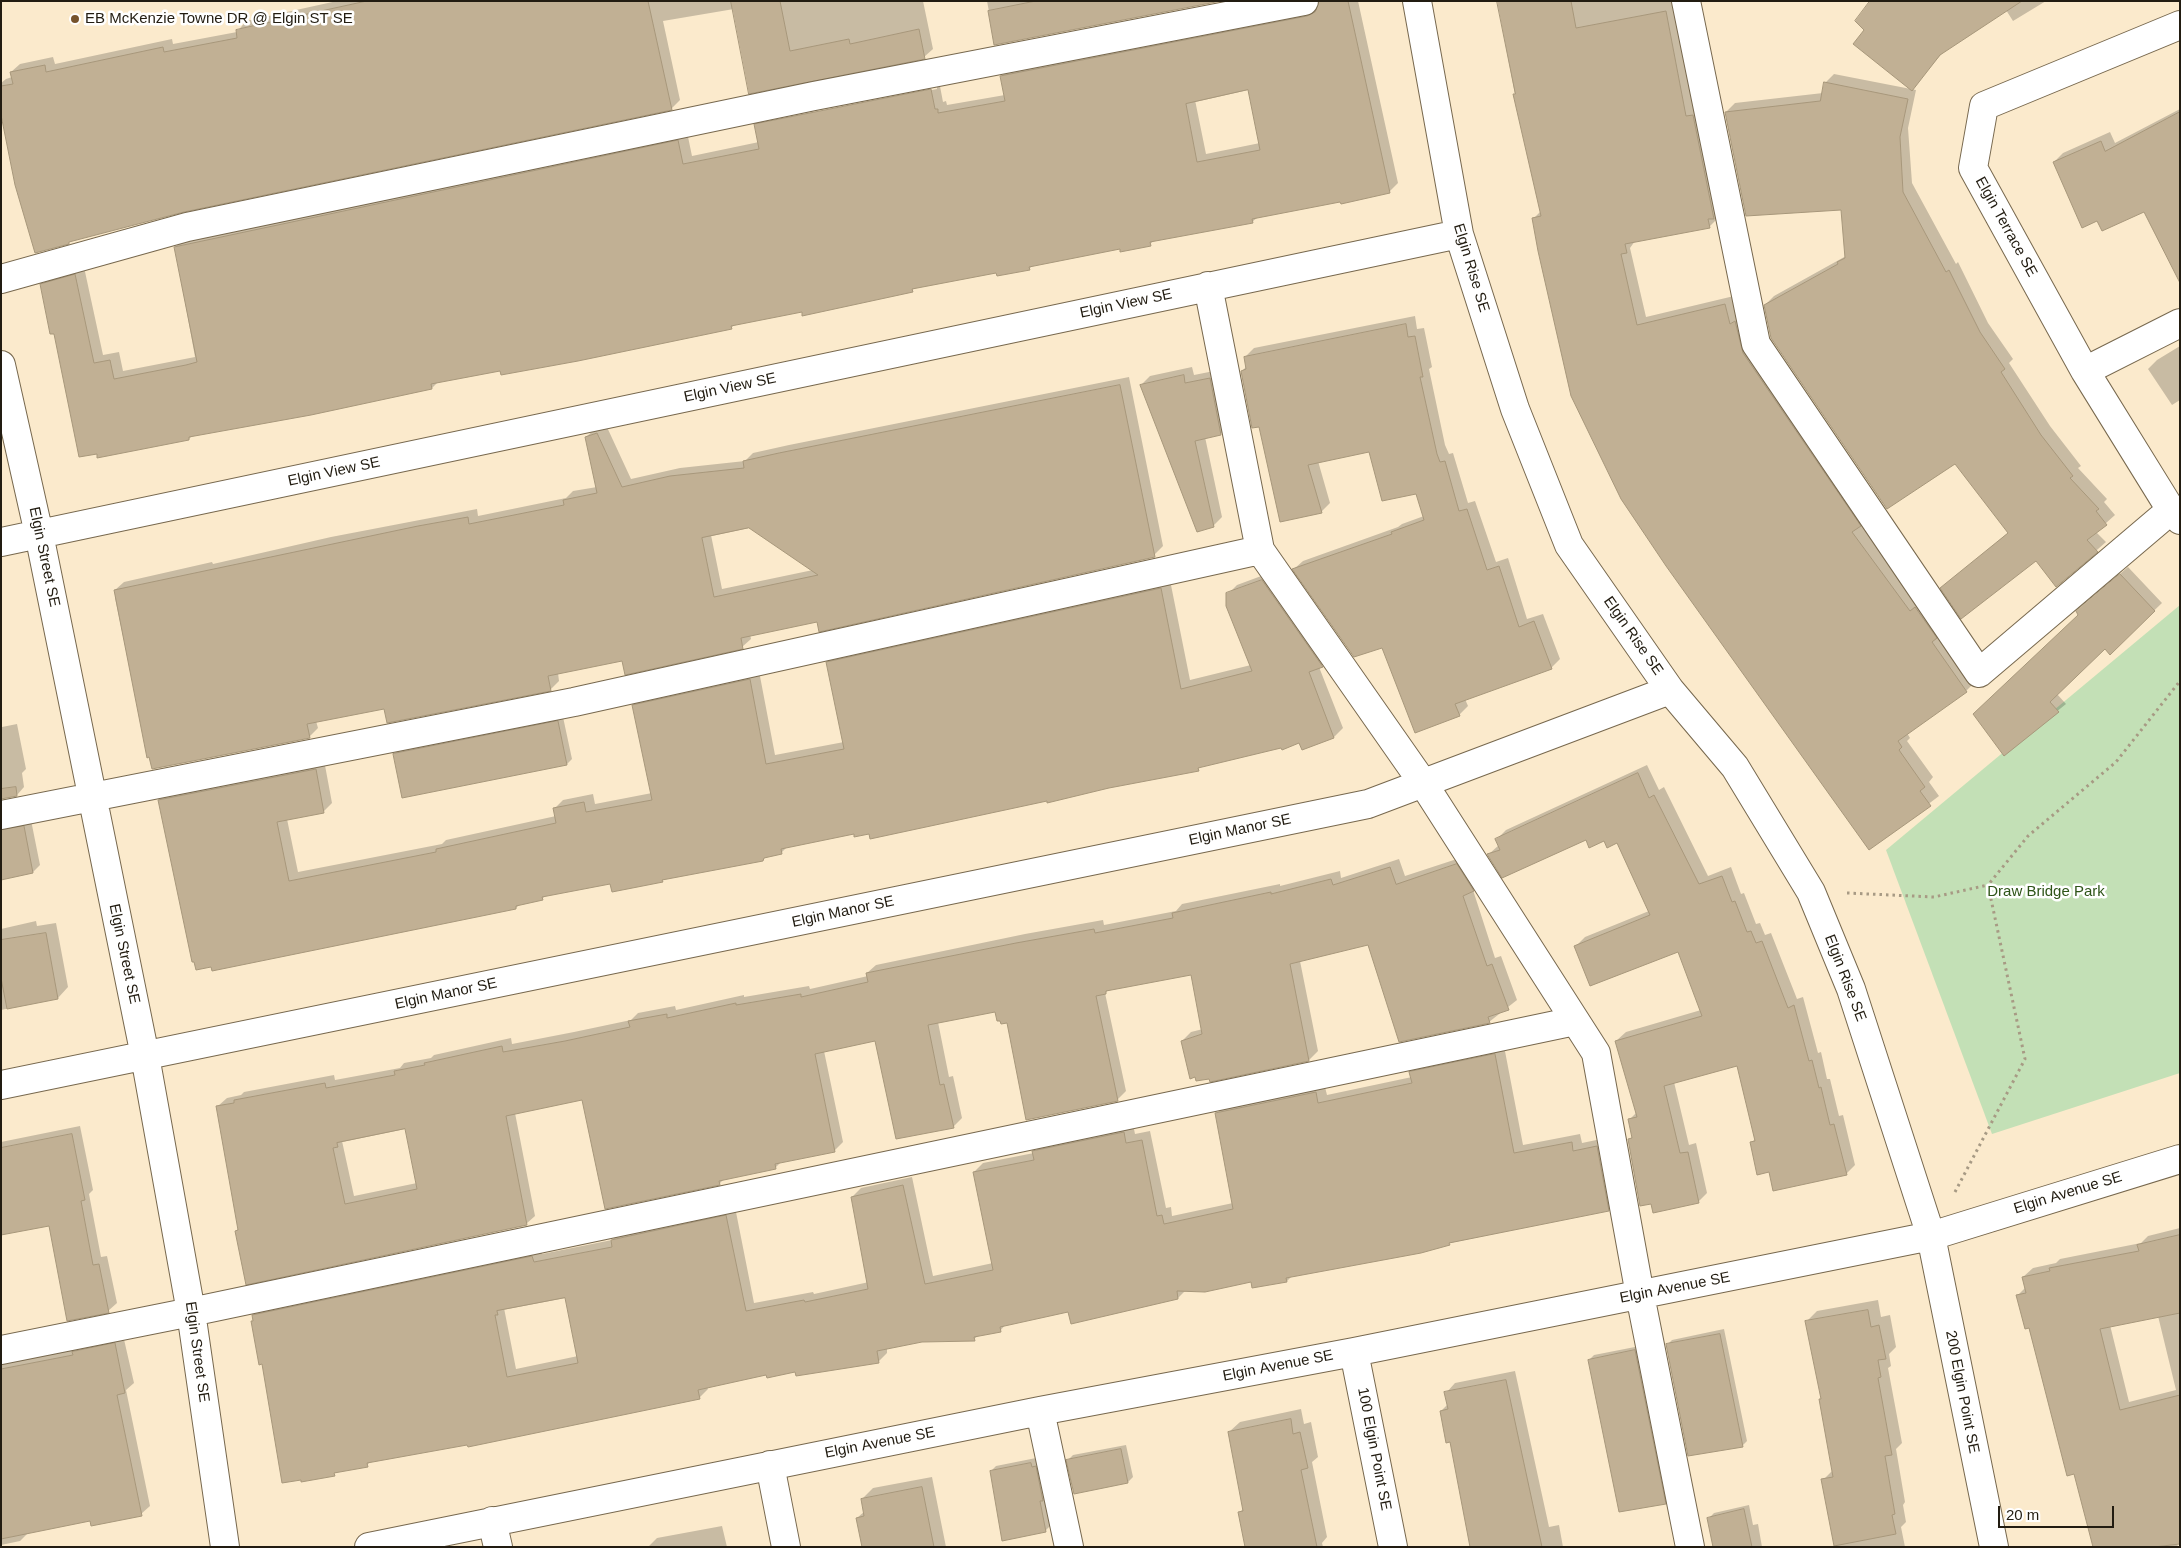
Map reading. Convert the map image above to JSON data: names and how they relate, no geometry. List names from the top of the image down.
{
  "streets": {
    "street": [
      "Elgin Terrace SE",
      "Elgin Rise SE",
      "Elgin View SE",
      "Elgin Street SE",
      "Elgin Manor SE",
      "Elgin Avenue SE",
      "200 Elgin Point SE",
      "100 Elgin Point SE"
    ]
  },
  "crossings": [
    ["Elgin Rise SE", "Elgin View SE"],
    ["Elgin Rise SE", "Elgin Manor SE"],
    ["Elgin Rise SE", "Elgin Avenue SE"],
    ["Elgin Rise SE", "200 Elgin Point SE"],
    ["Elgin View SE", "Elgin Street SE"],
    ["Elgin Street SE", "Elgin Manor SE"],
    ["Elgin Avenue SE", "200 Elgin Point SE"],
    ["Elgin Avenue SE", "100 Elgin Point SE"]
  ],
  "parks": ["Draw Bridge Park"],
  "places": ["EB McKenzie Towne DR @ Elgin ST SE"],
  "scale_bar": "20 m"
}
